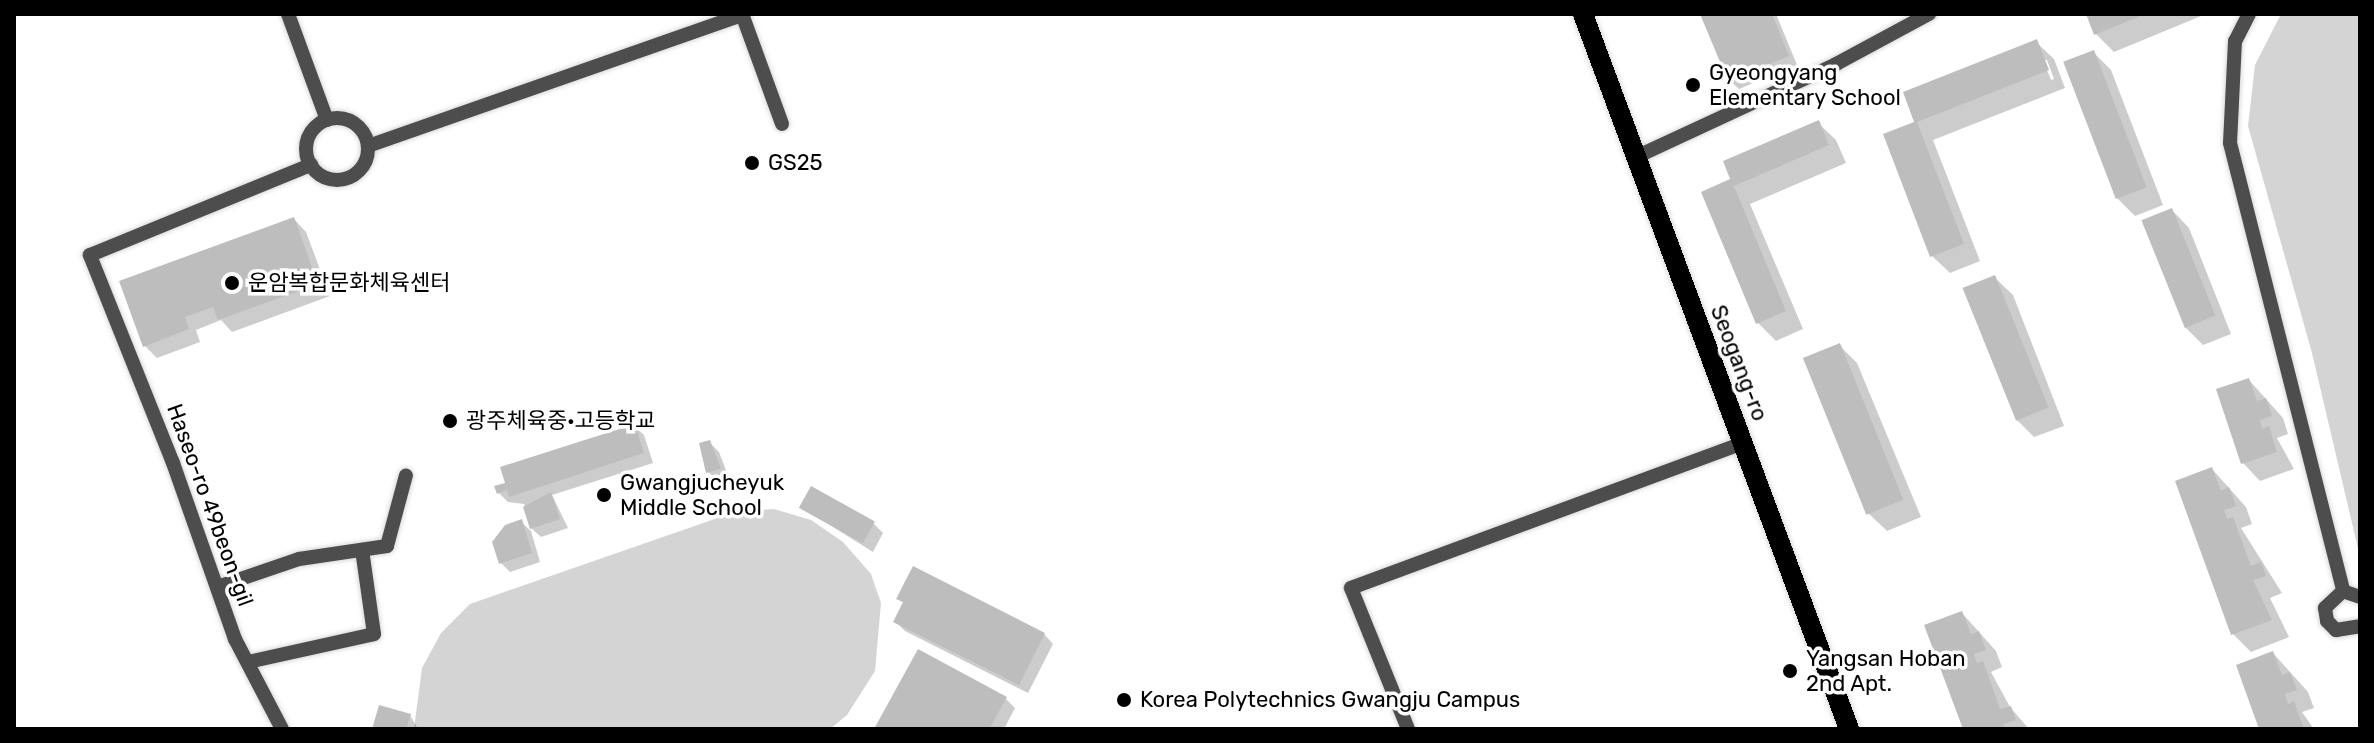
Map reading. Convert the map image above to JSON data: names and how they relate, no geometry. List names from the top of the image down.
{
  "streets": {
    "main road": ["Seogang-ro"],
    "street": ["Haseo-ro 49beon-gil"]
  },
  "places": [
    "Gyeongyang Elementary School",
    "GS25",
    "운암복합문화체육센터",
    "광주체육중·고등학교",
    "Gwangjucheyuk Middle School",
    "Yangsan Hoban 2nd Apt.",
    "Korea Polytechnics Gwangju Campus"
  ]
}
